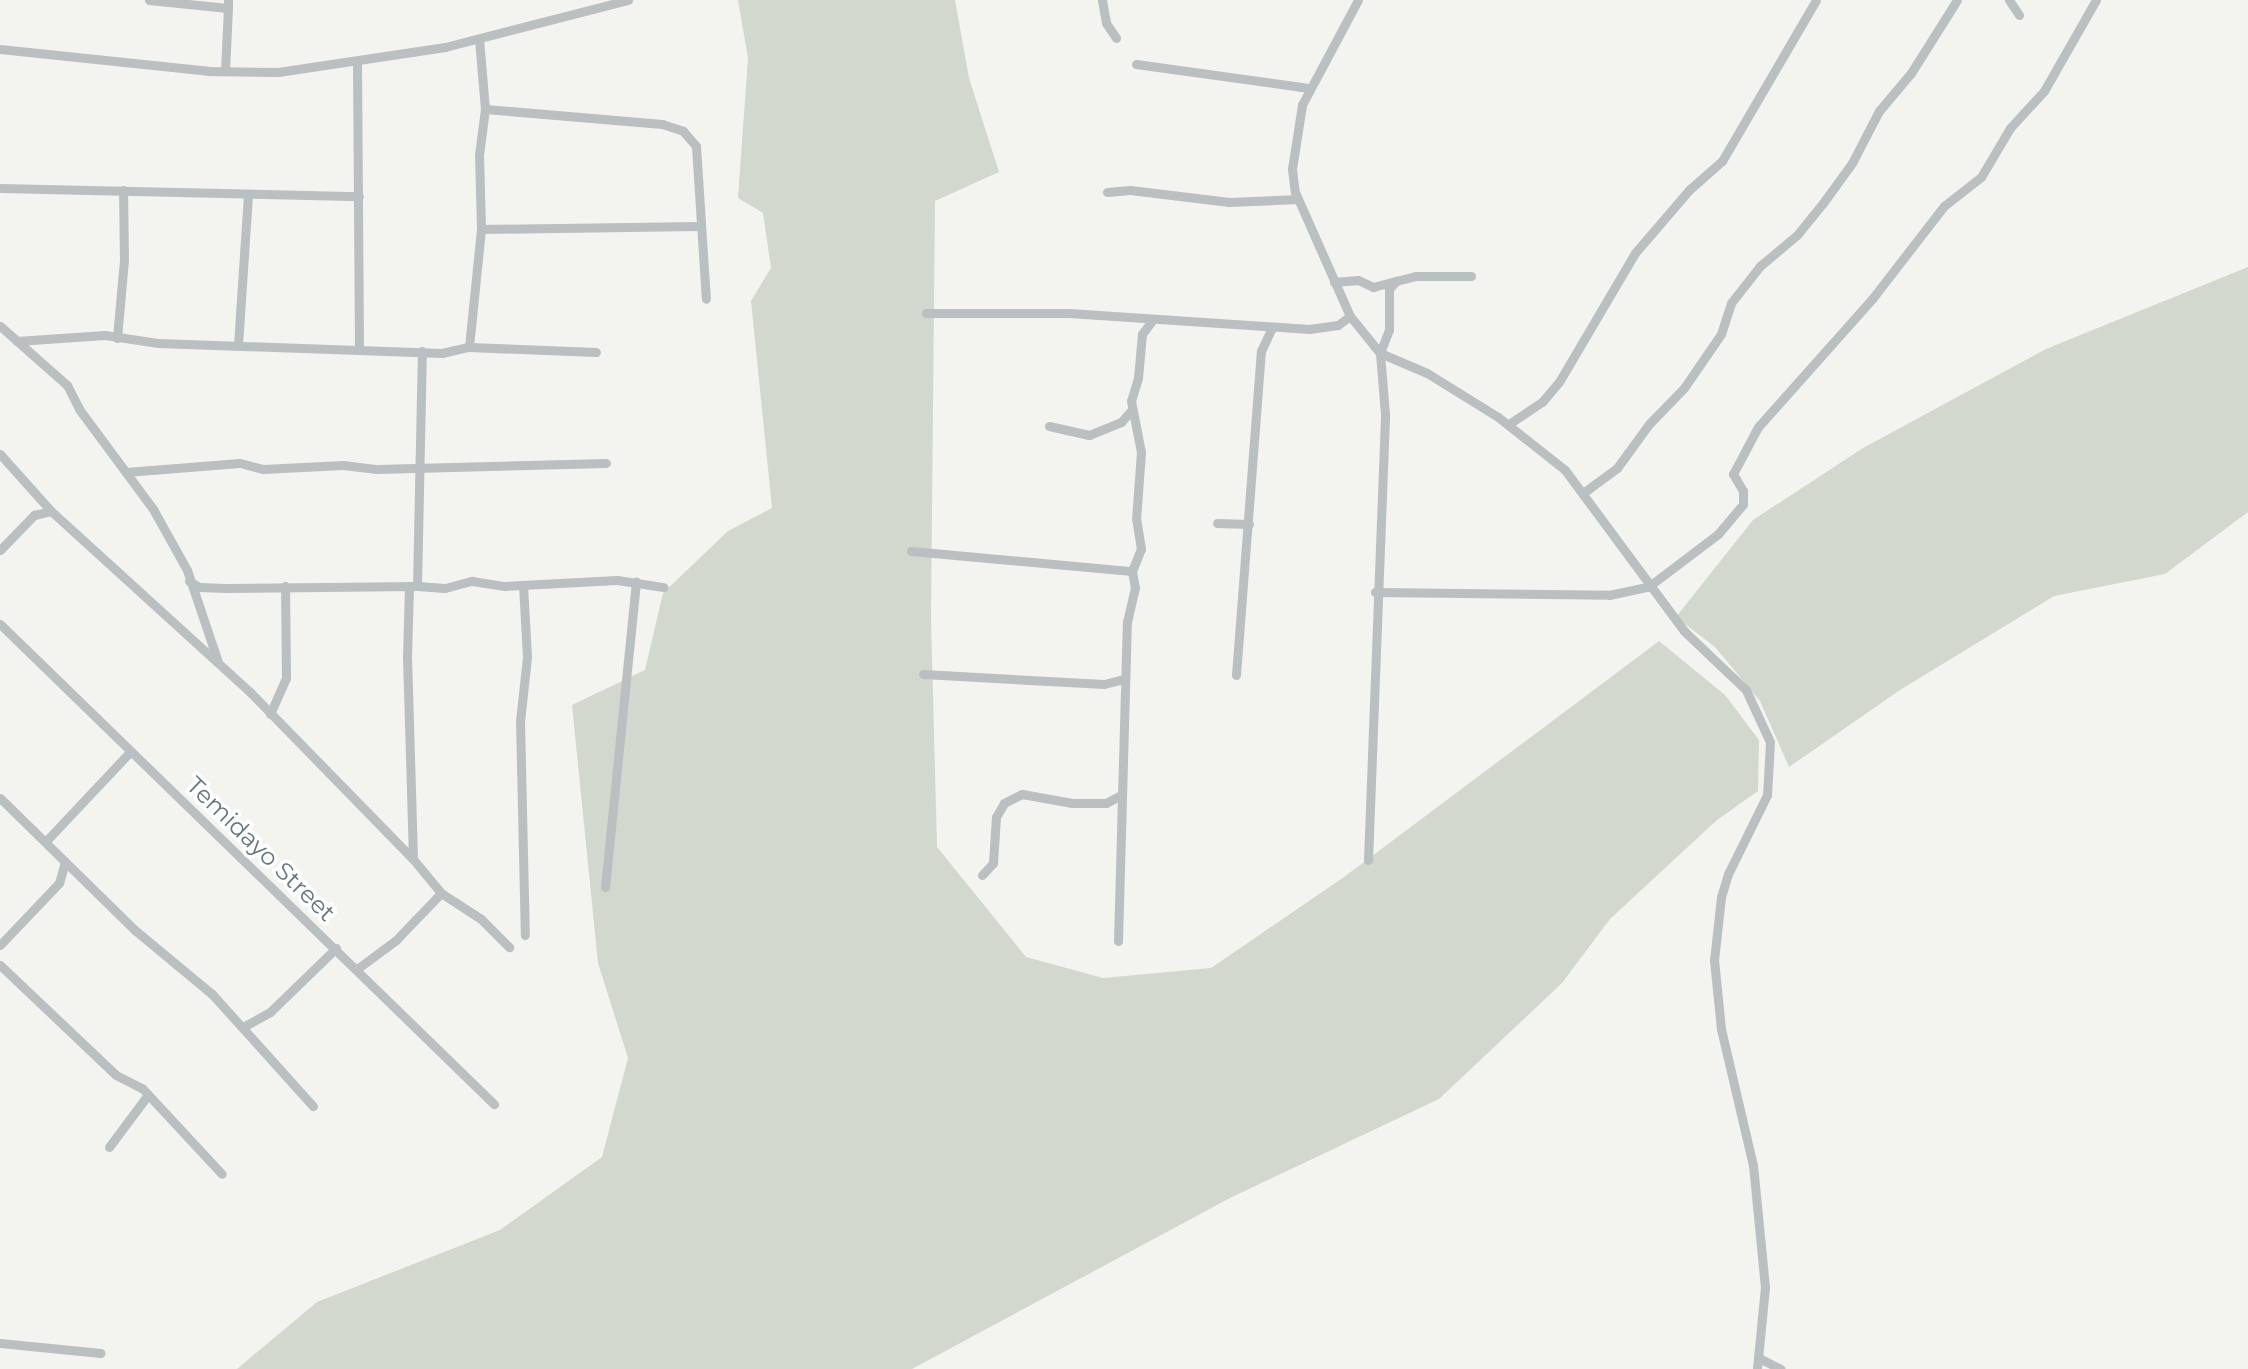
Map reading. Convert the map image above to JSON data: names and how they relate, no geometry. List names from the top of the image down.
{
  "streets": {
    "street": ["Temidayo Street"]
  }
}
